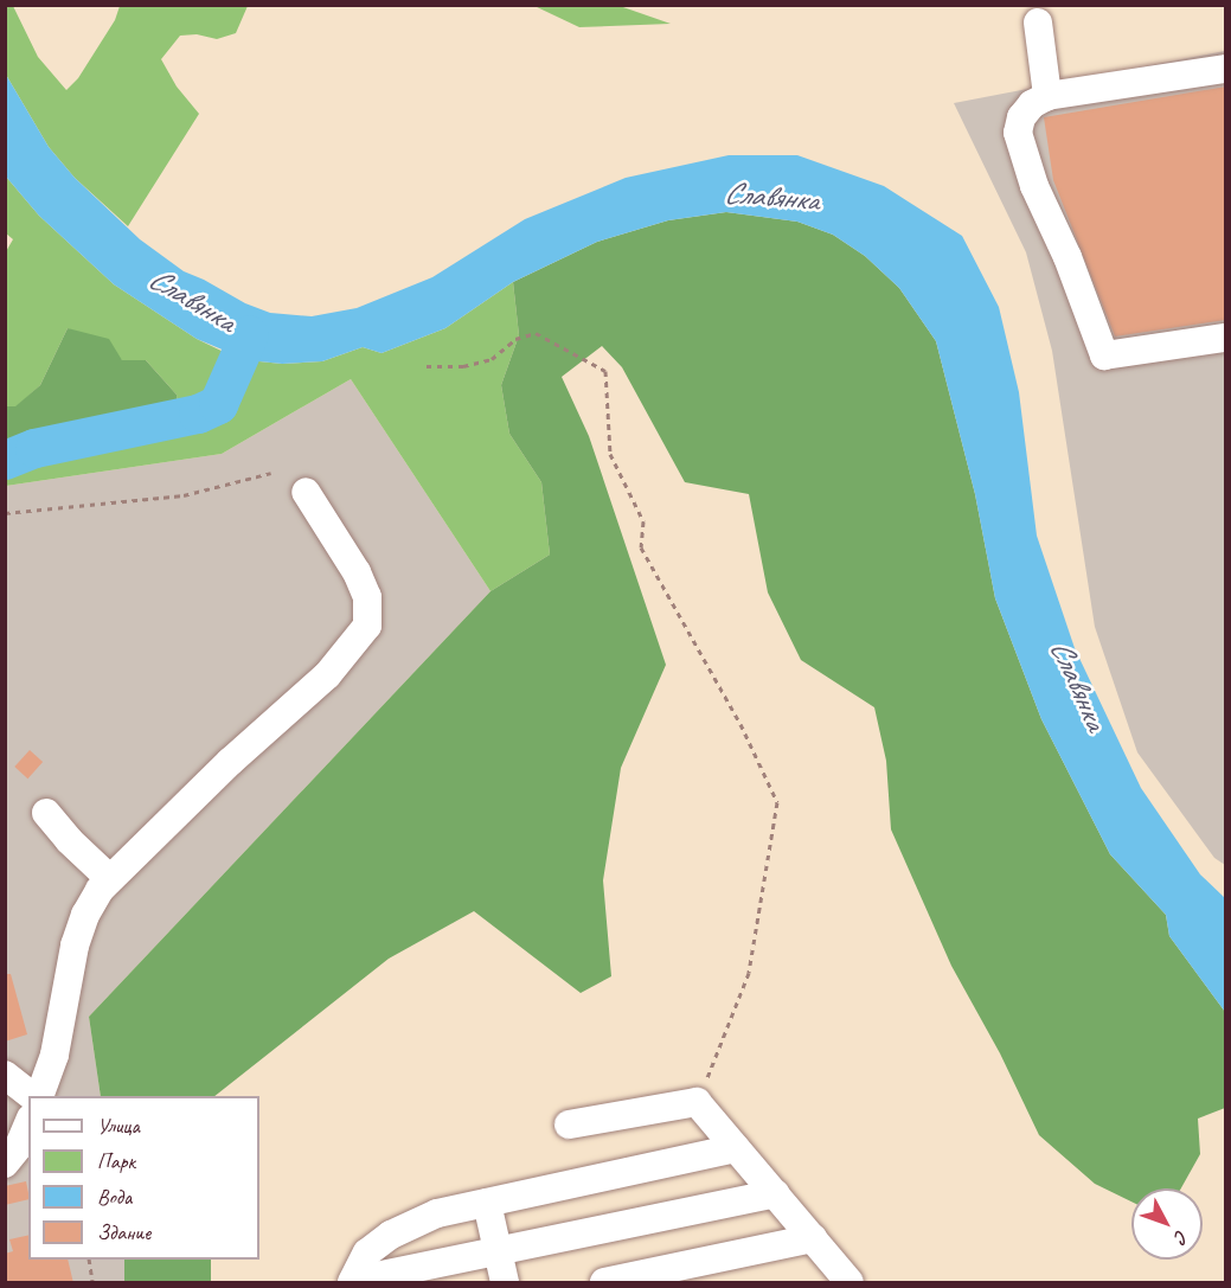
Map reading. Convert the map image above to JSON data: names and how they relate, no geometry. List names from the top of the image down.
{
  "water": ["Славянка"],
  "legend": [
    "Улица",
    "Парк",
    "Вода",
    "Здание"
  ],
  "north": "bottom right"
}
